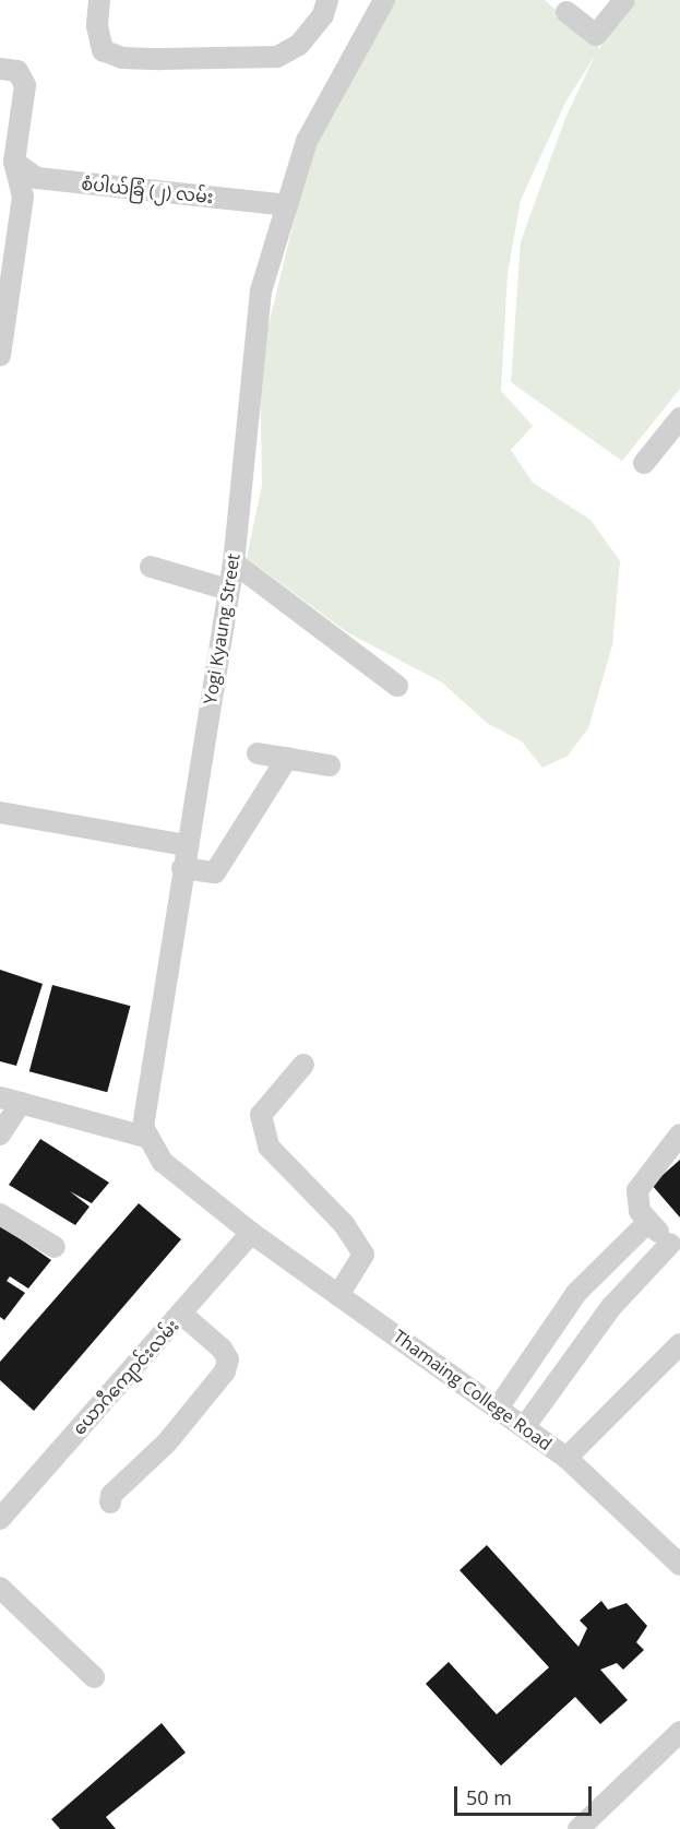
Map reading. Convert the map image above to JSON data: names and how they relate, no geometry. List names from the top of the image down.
{
  "streets": {
    "street": [
      "စံပါယ်ခြံ (၂) လမ်း",
      "Yogi Kyaung Street",
      "ယောဂီကျောင်းလမ်း",
      "Thamaing College Road"
    ]
  },
  "crossings": [
    ["စံပါယ်ခြံ (၂) လမ်း", "Yogi Kyaung Street"],
    ["Yogi Kyaung Street", "ယောဂီကျောင်းလမ်း"],
    ["Yogi Kyaung Street", "Thamaing College Road"],
    ["ယောဂီကျောင်းလမ်း", "Thamaing College Road"]
  ],
  "scale_bar": "50 m"
}
